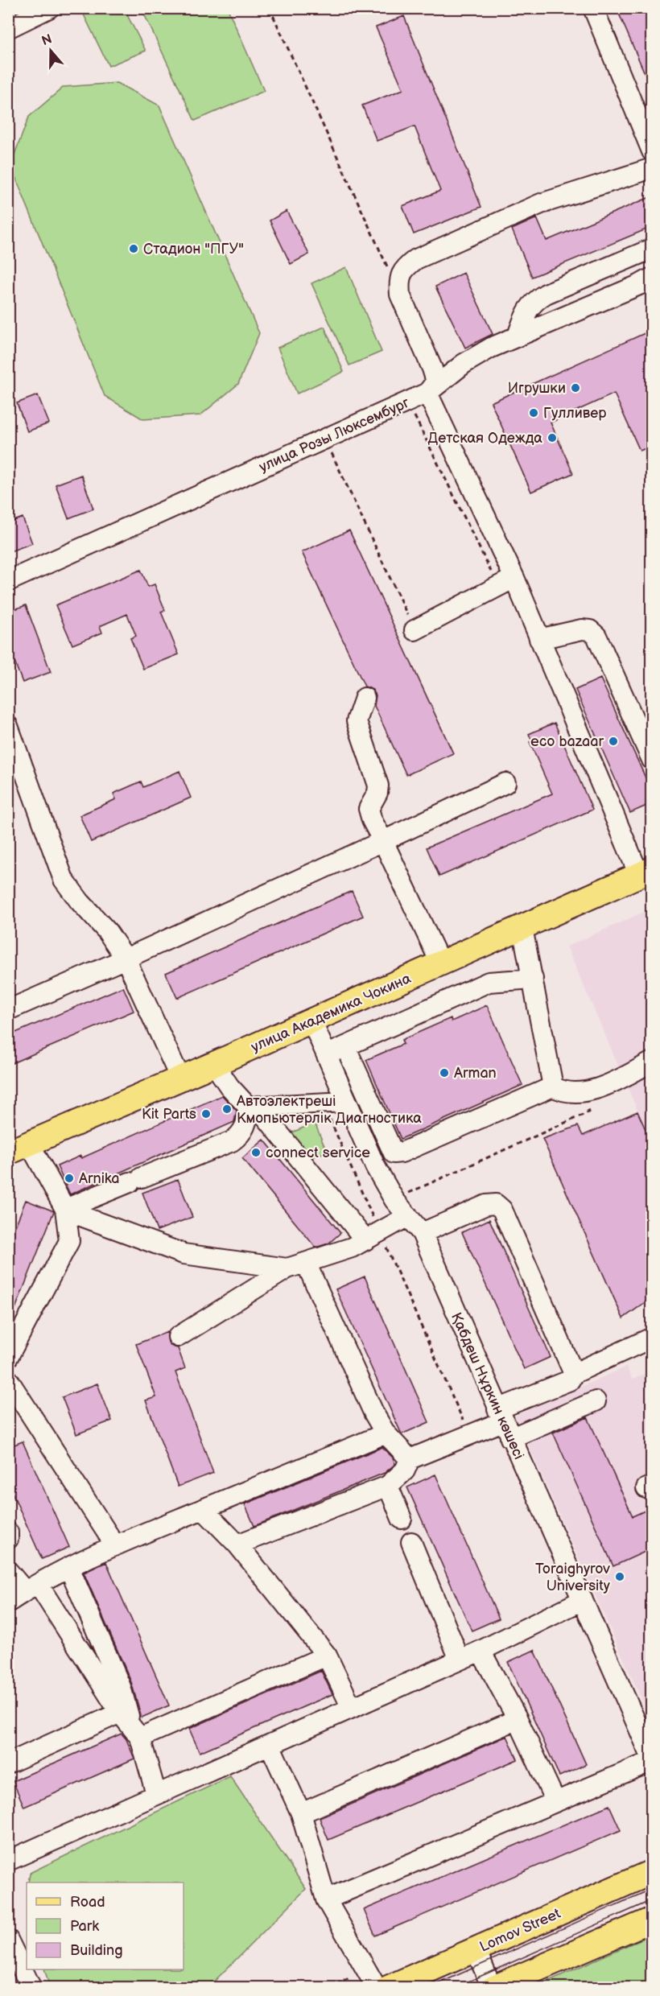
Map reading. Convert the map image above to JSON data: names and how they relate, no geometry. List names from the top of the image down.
{
  "streets": {
    "main road": ["улица Академика Чокина", "Lomov Street"],
    "street": ["улица Розы Люксембург", "Қабдеш Нұркин көшесі"]
  },
  "crossings": [
    ["улица Академика Чокина", "Қабдеш Нұркин көшесі"]
  ],
  "places": [
    "Стадион \"ПГУ\"",
    "Игрушки",
    "Гулливер",
    "Детская Одежда",
    "eco bazaar",
    "Arman",
    "Автоэлектреші Кмопьютерлік Диагностика",
    "Kit Parts",
    "connect service",
    "Arnika",
    "Toraighyrov University"
  ],
  "legend": ["Road", "Park", "Building"],
  "north": "top"
}
